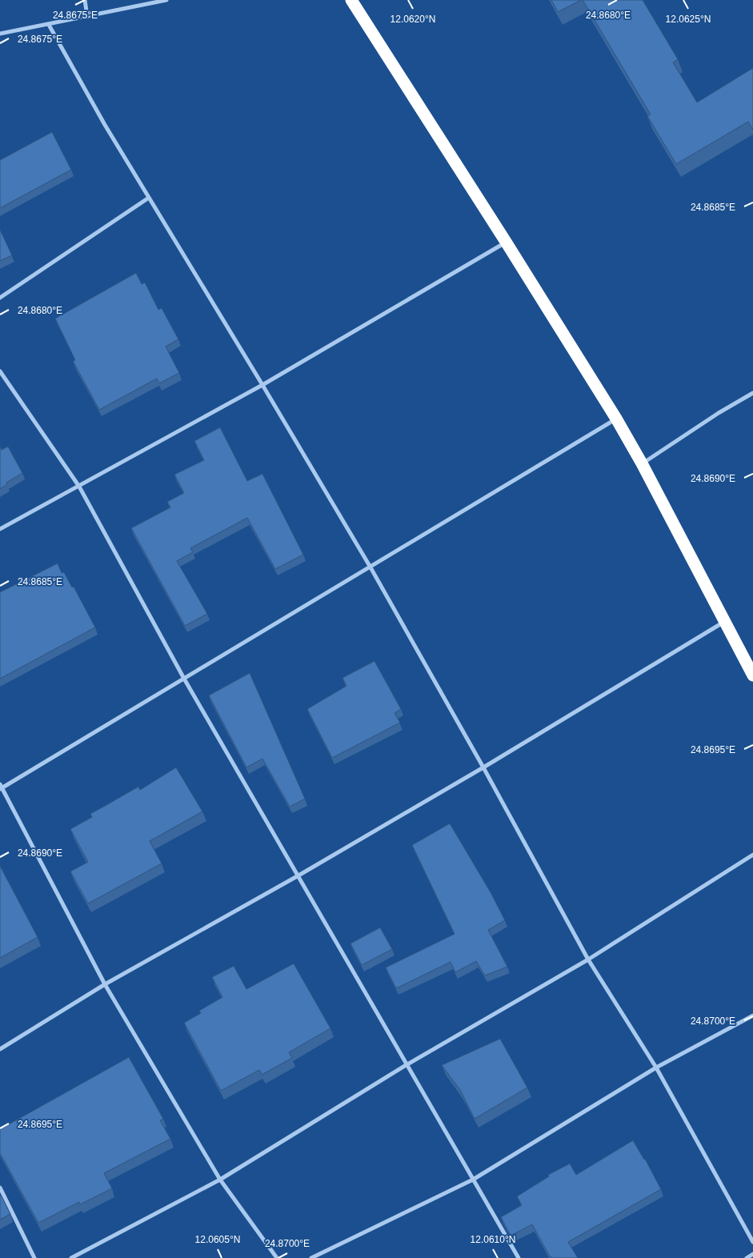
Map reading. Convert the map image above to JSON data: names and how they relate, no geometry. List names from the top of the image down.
{
  "coordinates": [
    "24.8675°E",
    "24.8680°E",
    "12.0620°N",
    "12.0625°N",
    "24.8685°E",
    "24.8690°E",
    "24.8695°E",
    "24.8700°E",
    "12.0605°N",
    "12.0610°N"
  ]
}
